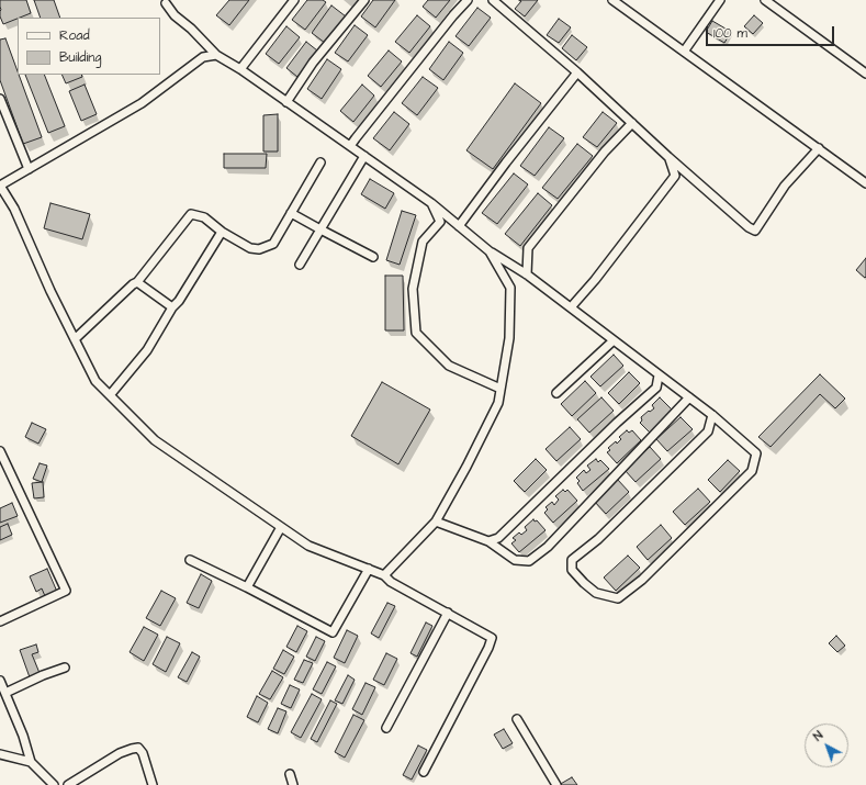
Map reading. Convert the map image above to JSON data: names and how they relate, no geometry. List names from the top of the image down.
{
  "legend": ["Road", "Building"],
  "scale_bar": "100 m",
  "north": "top left"
}
